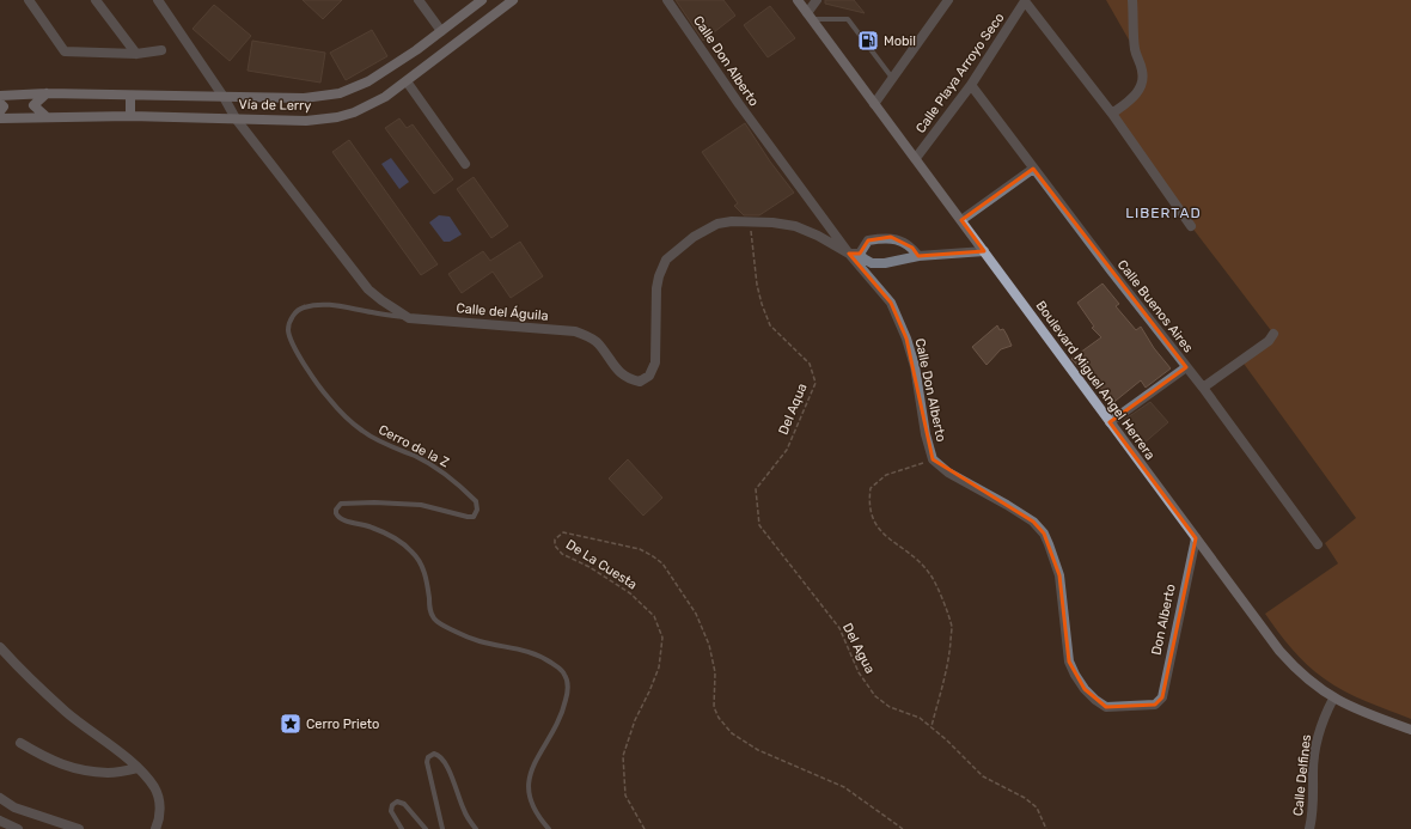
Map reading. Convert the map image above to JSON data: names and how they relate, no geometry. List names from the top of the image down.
{
  "streets": {
    "street": [
      "Calle Don Alberto",
      "Calle Playa Arroyo Seco",
      "Vía de Lerry",
      "Calle Buenos Aires",
      "Calle del Águila",
      "Boulevard Miguel Angel Herrera",
      "Don Alberto",
      "Calle Delfines"
    ],
    "lane": ["Cerro de la Z"],
    "path": ["Del Aqua", "De La Cuesta", "Del Agua"]
  },
  "crossings": [
    ["Calle Don Alberto", "Calle del Águila"],
    ["Calle Don Alberto", "Don Alberto"],
    ["Calle Playa Arroyo Seco", "Calle Buenos Aires"],
    ["Calle Playa Arroyo Seco", "Boulevard Miguel Angel Herrera"],
    ["Vía de Lerry", "Calle del Águila"],
    ["Calle del Águila", "Boulevard Miguel Angel Herrera"],
    ["Calle del Águila", "Del Aqua"],
    ["Calle del Águila", "Cerro de la Z"],
    ["Boulevard Miguel Angel Herrera", "Don Alberto"],
    ["Boulevard Miguel Angel Herrera", "Calle Delfines"],
    ["Del Aqua", "Del Agua"]
  ],
  "districts": ["LIBERTAD"],
  "places": {
    "fuel station": ["Mobil"],
    "place": ["Cerro Prieto"]
  }
}
